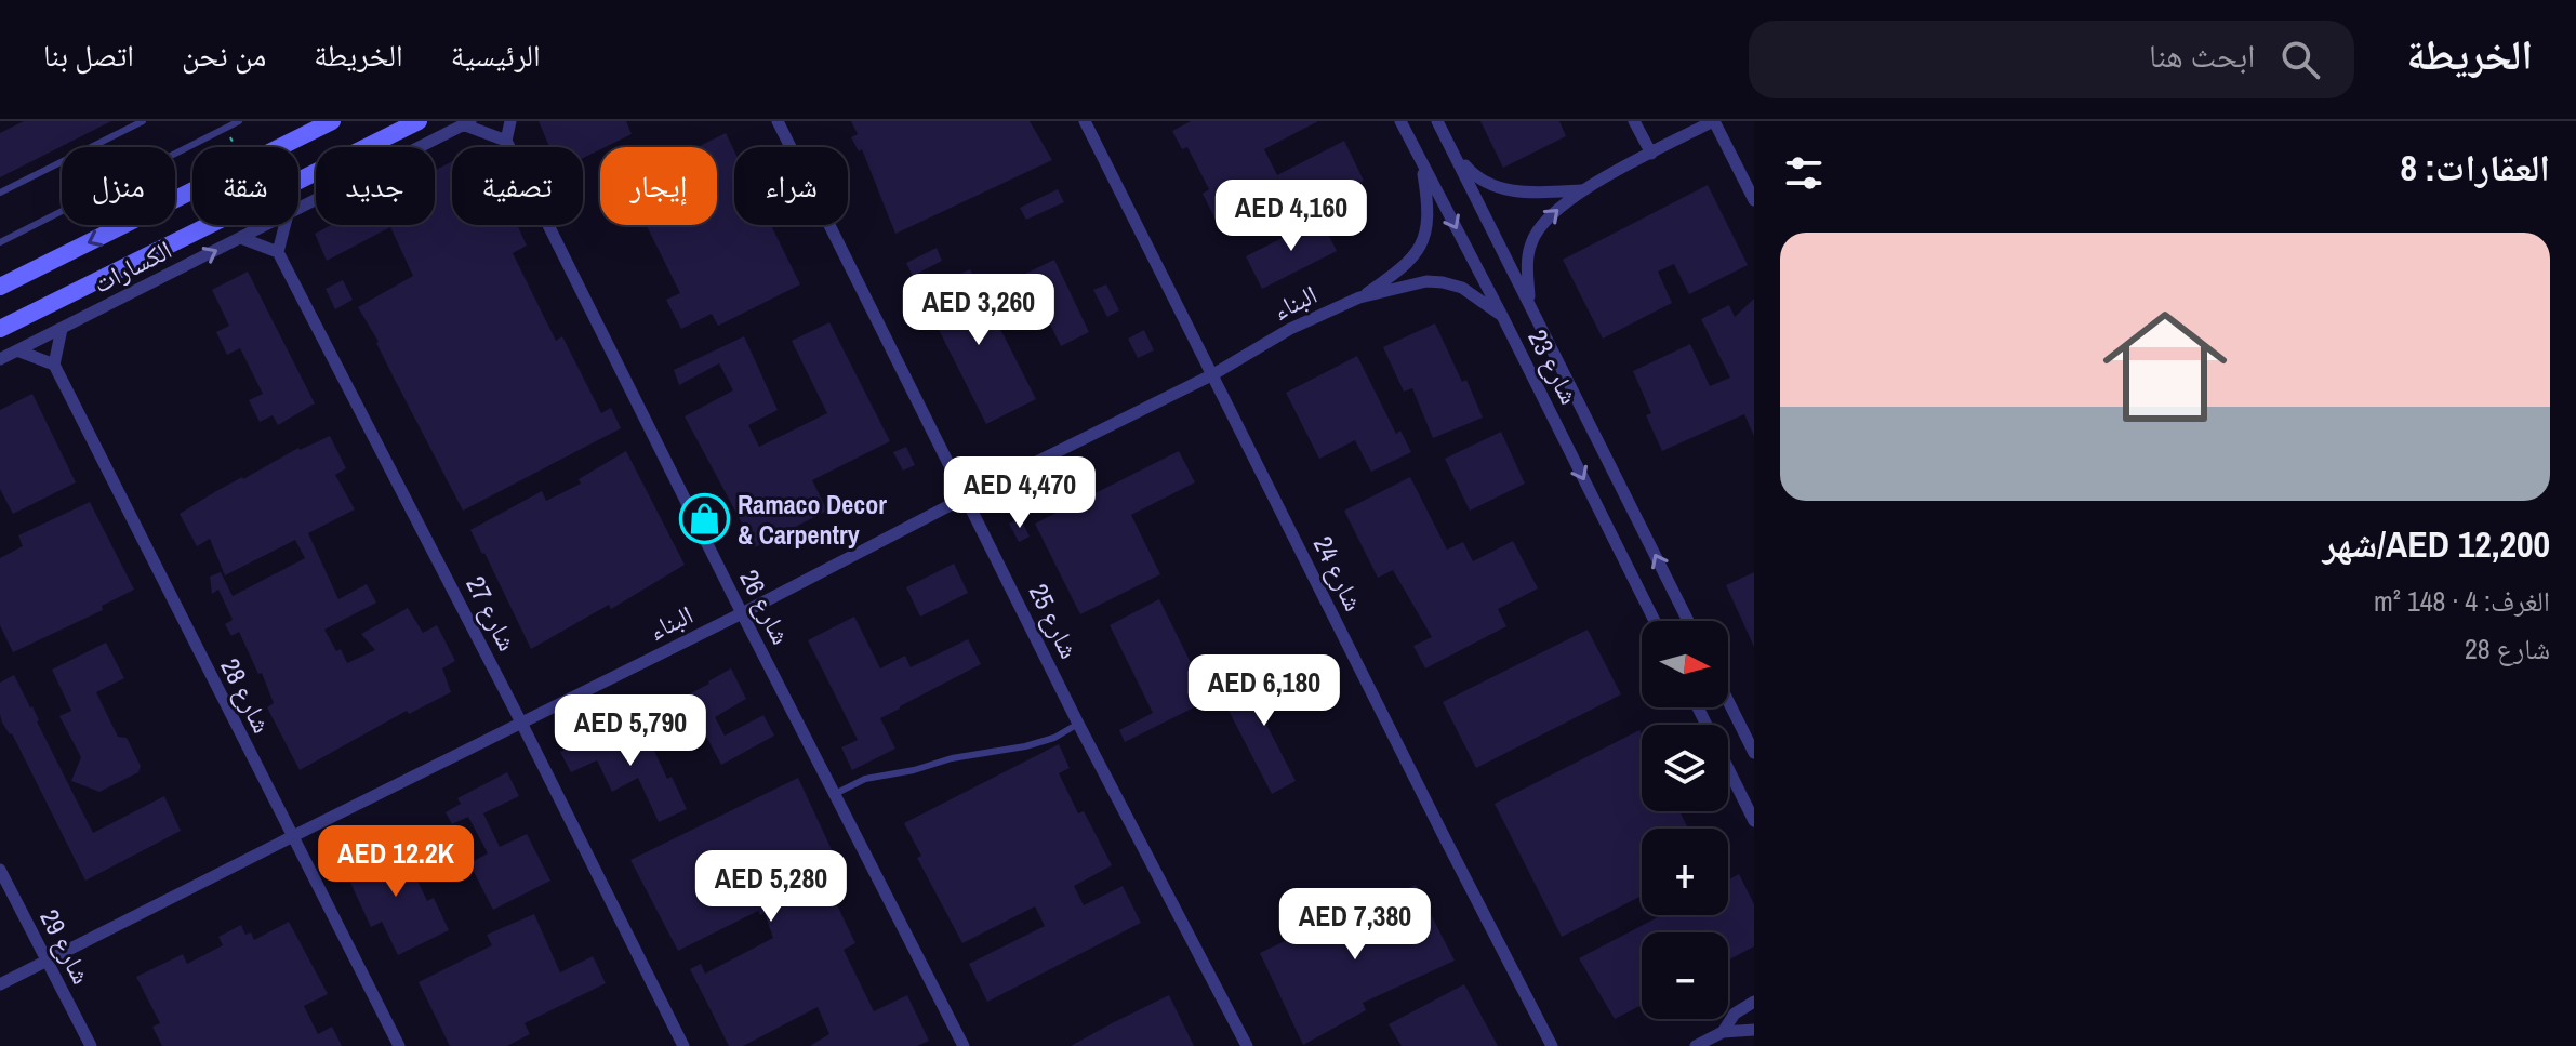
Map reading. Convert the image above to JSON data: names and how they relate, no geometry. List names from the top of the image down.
{
  "streets": {
    "street": [
      "الكسارات",
      "البناء",
      "شارع 23",
      "شارع 24",
      "شارع 26",
      "شارع 27",
      "شارع 25",
      "شارع 28",
      "شارع 29"
    ]
  },
  "crossings": [
    ["البناء", "شارع 23"],
    ["البناء", "شارع 24"],
    ["البناء", "شارع 26"],
    ["البناء", "شارع 27"],
    ["البناء", "شارع 25"],
    ["البناء", "شارع 28"],
    ["البناء", "شارع 29"]
  ],
  "places": {
    "shop": ["Ramaco Decor & Carpentry"]
  },
  "north": "right",
  "page": {
    "header": "الخريطة",
    "search": "ابحث هنا",
    "nav": [
      "الرئيسية",
      "الخريطة",
      "من نحن",
      "اتصل بنا"
    ],
    "heading": "العقارات: 8",
    "chip": [
      "شراء",
      "إيجار",
      "تصفية",
      "جديد",
      "شقة",
      "منزل"
    ],
    "price": [
      "AED 4,160",
      "AED 3,260",
      "AED 4,470",
      "AED 6,180",
      "AED 5,790",
      "AED 12.2K",
      "AED 5,280",
      "AED 7,380"
    ],
    "list": [
      {
        "name": "AED 12,200/شهر",
        "note": "الغرف: 4 · 148 m² · شارع 28"
      }
    ],
    "map_buttons": ["+", "−"]
  }
}
